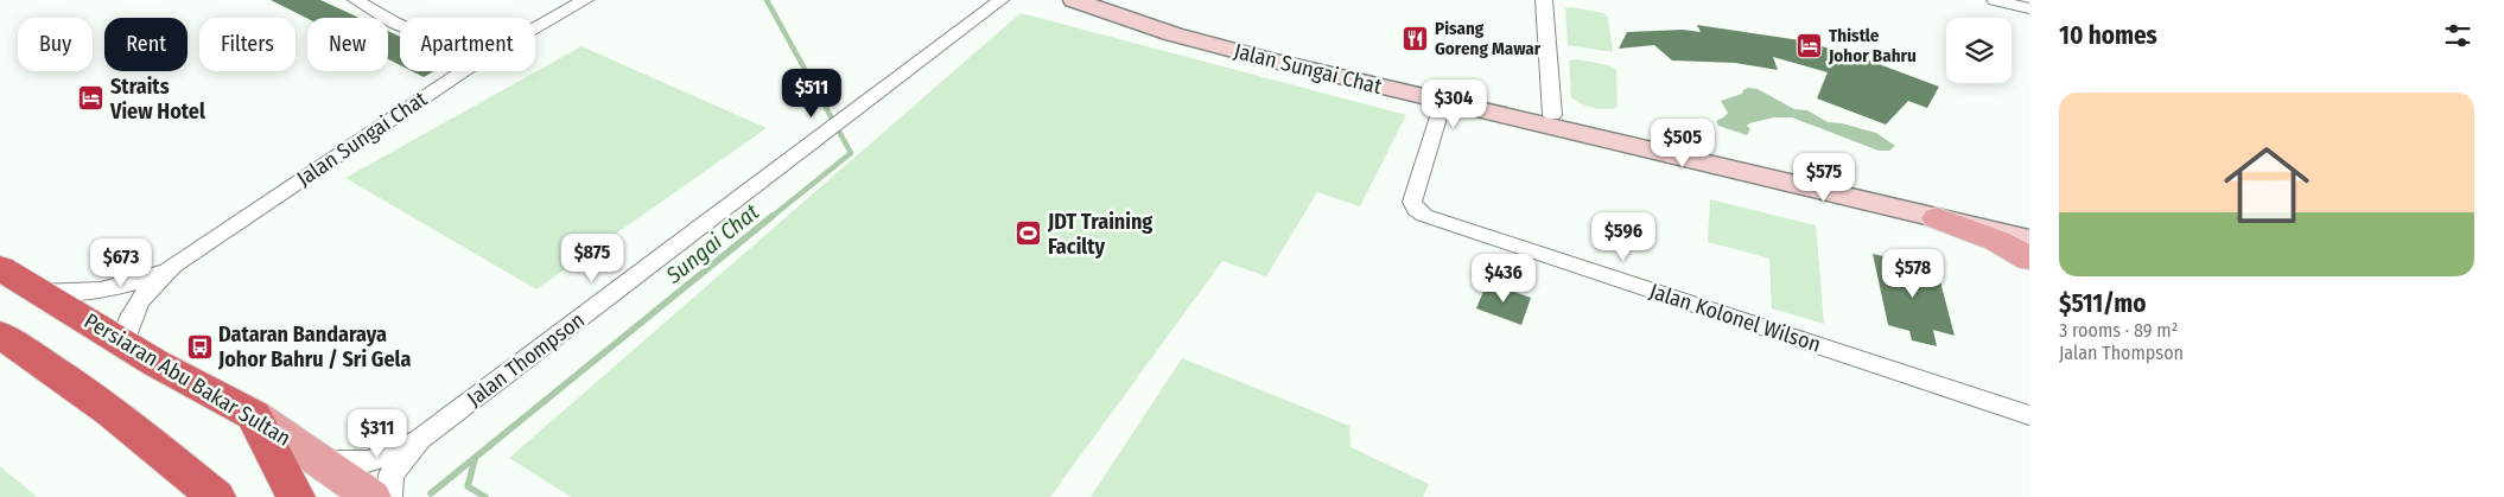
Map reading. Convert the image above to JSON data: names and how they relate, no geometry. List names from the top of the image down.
{
  "streets": {
    "highway": ["Persiaran Abu Bakar Sultan"],
    "main road": ["Jalan Sungai Chat"],
    "street": ["Jalan Kolonel Wilson", "Jalan Thompson"]
  },
  "crossings": [
    ["Jalan Sungai Chat", "Jalan Kolonel Wilson"],
    ["Jalan Sungai Chat", "Persiaran Abu Bakar Sultan"],
    ["Jalan Thompson", "Persiaran Abu Bakar Sultan"]
  ],
  "water": ["Sungai Chat"],
  "places": {
    "restaurant": ["Pisang Goreng Mawar"],
    "hotel": ["Thistle Johor Bahru", "Straits View Hotel"],
    "sports": ["JDT Training Facilty"],
    "bus stop": ["Dataran Bandaraya Johor Bahru / Sri Gela"]
  },
  "page": {
    "heading": "10 homes",
    "chip": [
      "Buy",
      "Rent",
      "Filters",
      "New",
      "Apartment"
    ],
    "price": [
      "$511",
      "$304",
      "$505",
      "$575",
      "$596",
      "$875",
      "$673",
      "$578",
      "$436",
      "$311"
    ],
    "list": [
      {
        "name": "$511/mo",
        "note": "3 rooms · 89 m² · Jalan Thompson"
      }
    ]
  }
}
